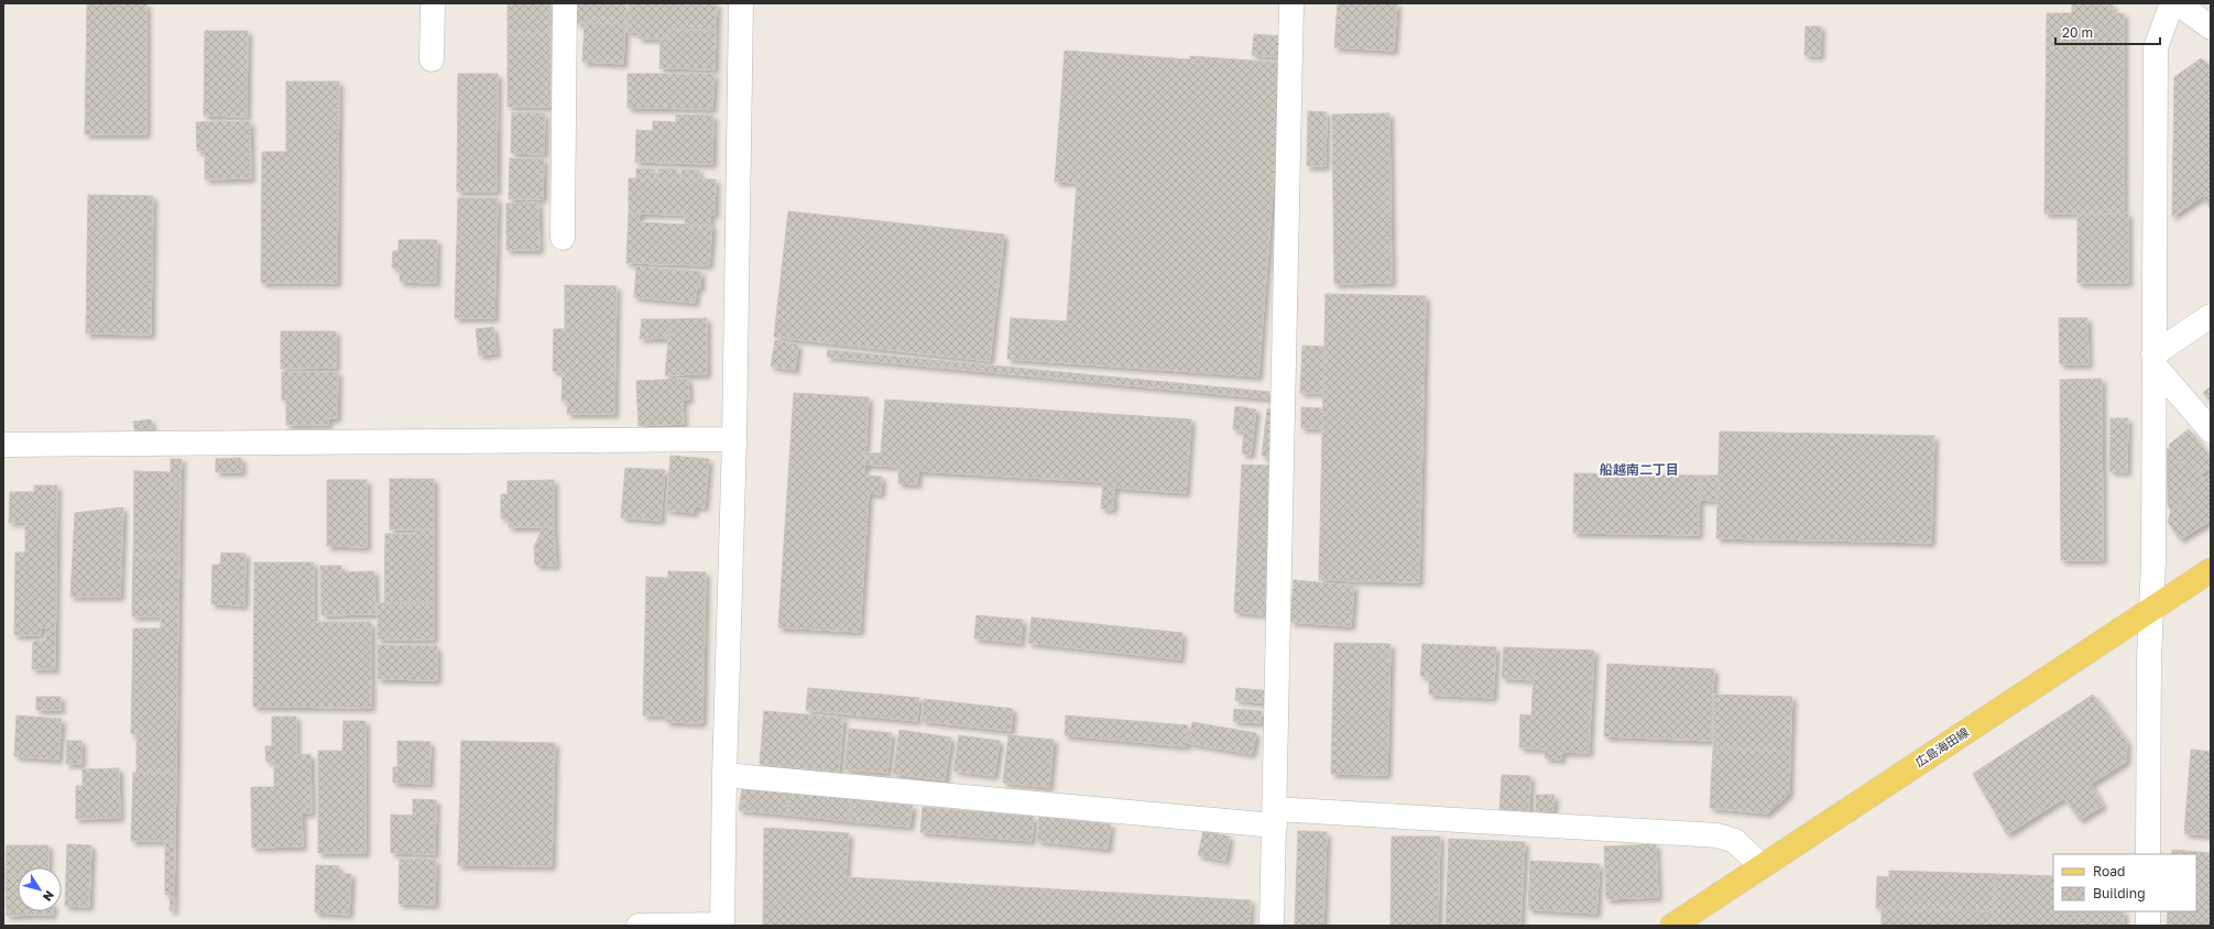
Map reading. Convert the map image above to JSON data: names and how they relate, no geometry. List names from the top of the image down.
{
  "streets": {
    "main road": ["広島海田線"]
  },
  "districts": ["船越南二丁目"],
  "legend": ["Road", "Building"],
  "scale_bar": "20 m",
  "north": "bottom right"
}
